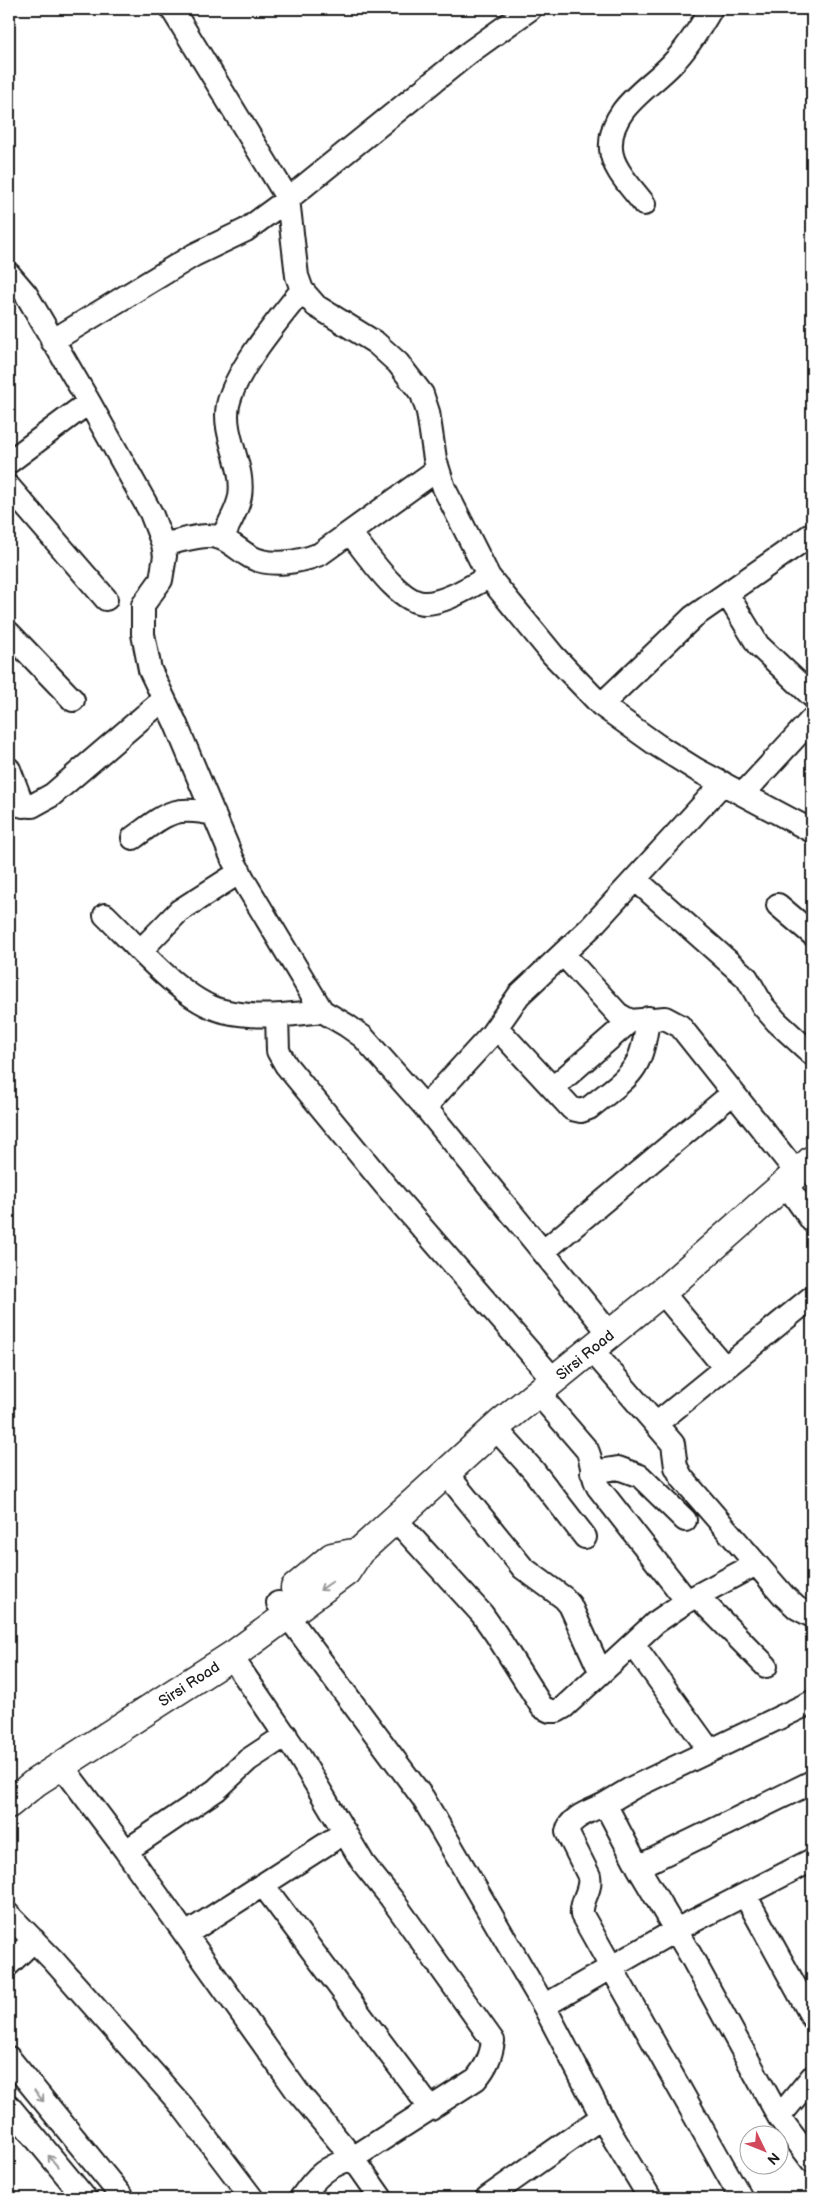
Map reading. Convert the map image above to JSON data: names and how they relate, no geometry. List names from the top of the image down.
{
  "streets": {
    "main road": ["Sirsi Road"]
  },
  "north": "bottom right"
}
